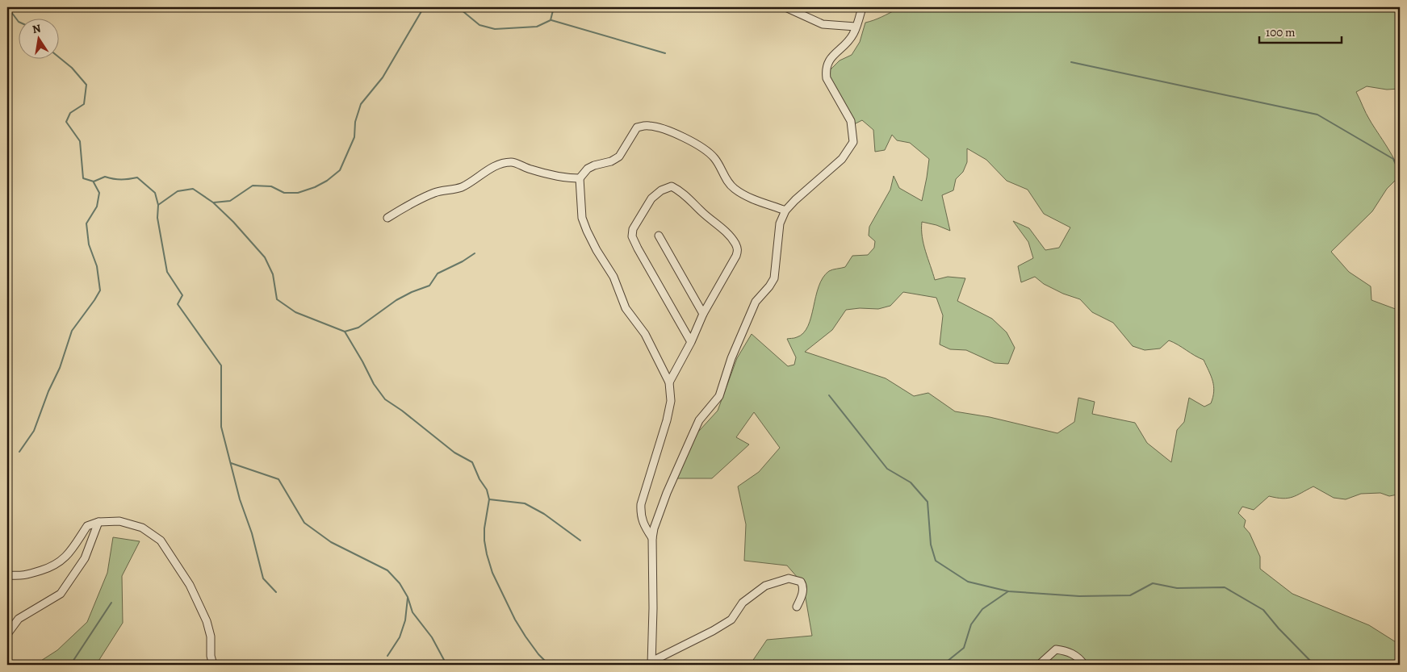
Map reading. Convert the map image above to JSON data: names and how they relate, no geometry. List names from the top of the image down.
{
  "scale_bar": "100 m",
  "north": "top"
}
